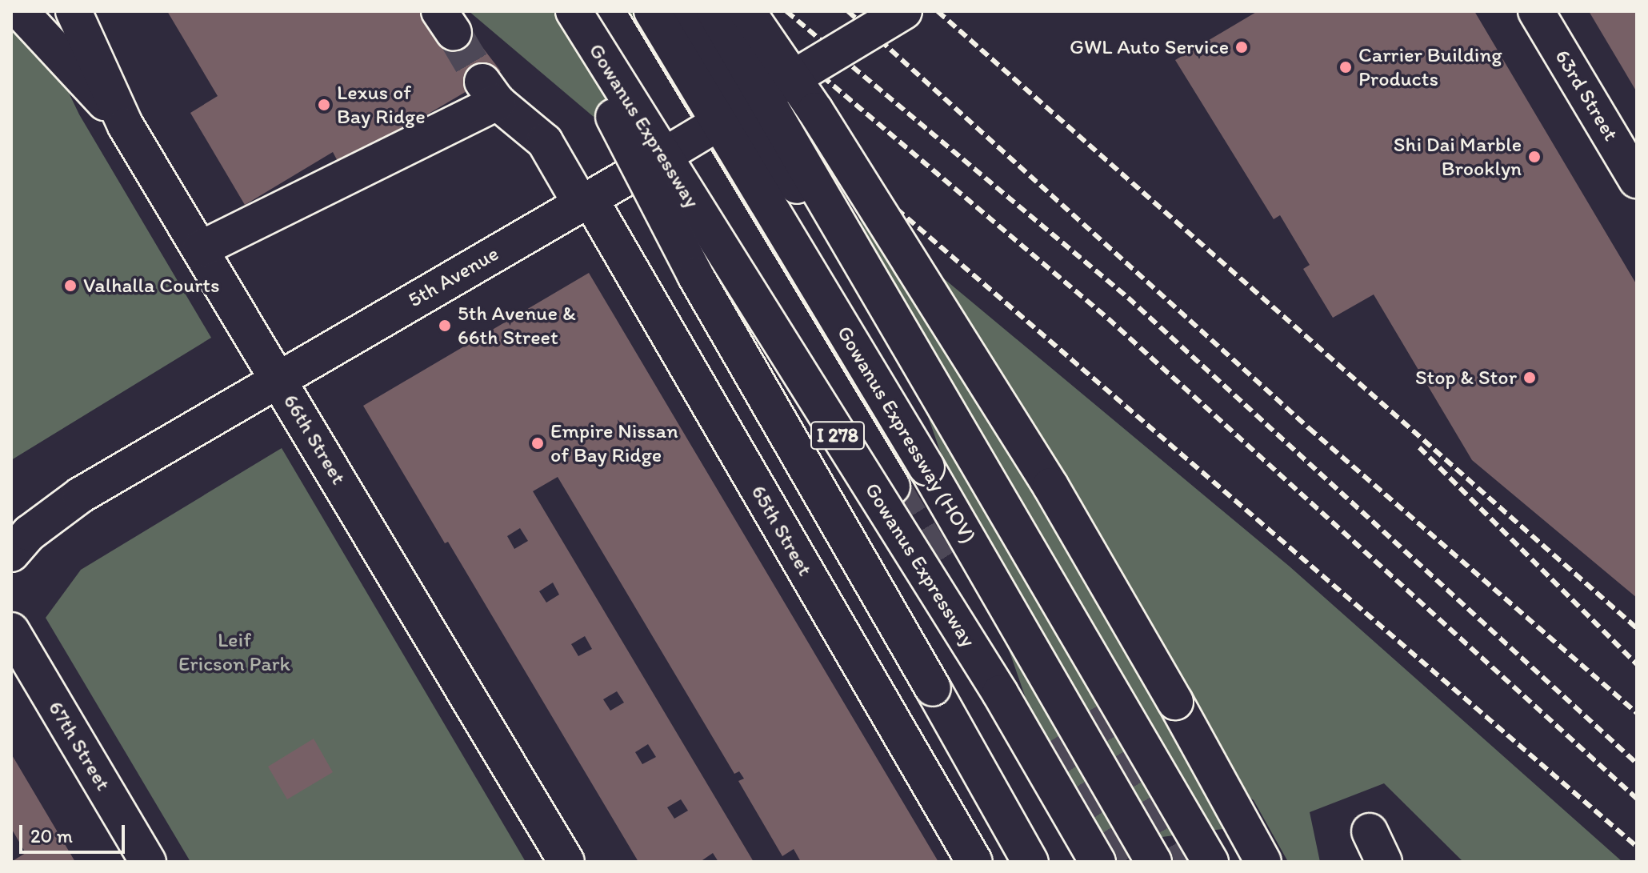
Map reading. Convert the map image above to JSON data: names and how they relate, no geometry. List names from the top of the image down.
{
  "streets": {
    "main road": [
      "63rd Street",
      "Gowanus Expressway",
      "5th Avenue",
      "Gowanus Expressway (HOV)",
      "I 278",
      "66th Street",
      "65th Street",
      "67th Street"
    ]
  },
  "crossings": [
    ["5th Avenue", "66th Street"],
    ["5th Avenue", "65th Street"],
    ["66th Street", "65th Street"]
  ],
  "parks": ["Leif Ericson Park"],
  "places": [
    "GWL Auto Service",
    "Carrier Building Products",
    "Lexus of Bay Ridge",
    "Shi Dai Marble Brooklyn",
    "Valhalla Courts",
    "5th Avenue & 66th Street",
    "Stop & Stor",
    "Empire Nissan of Bay Ridge"
  ],
  "scale_bar": "20 m"
}
